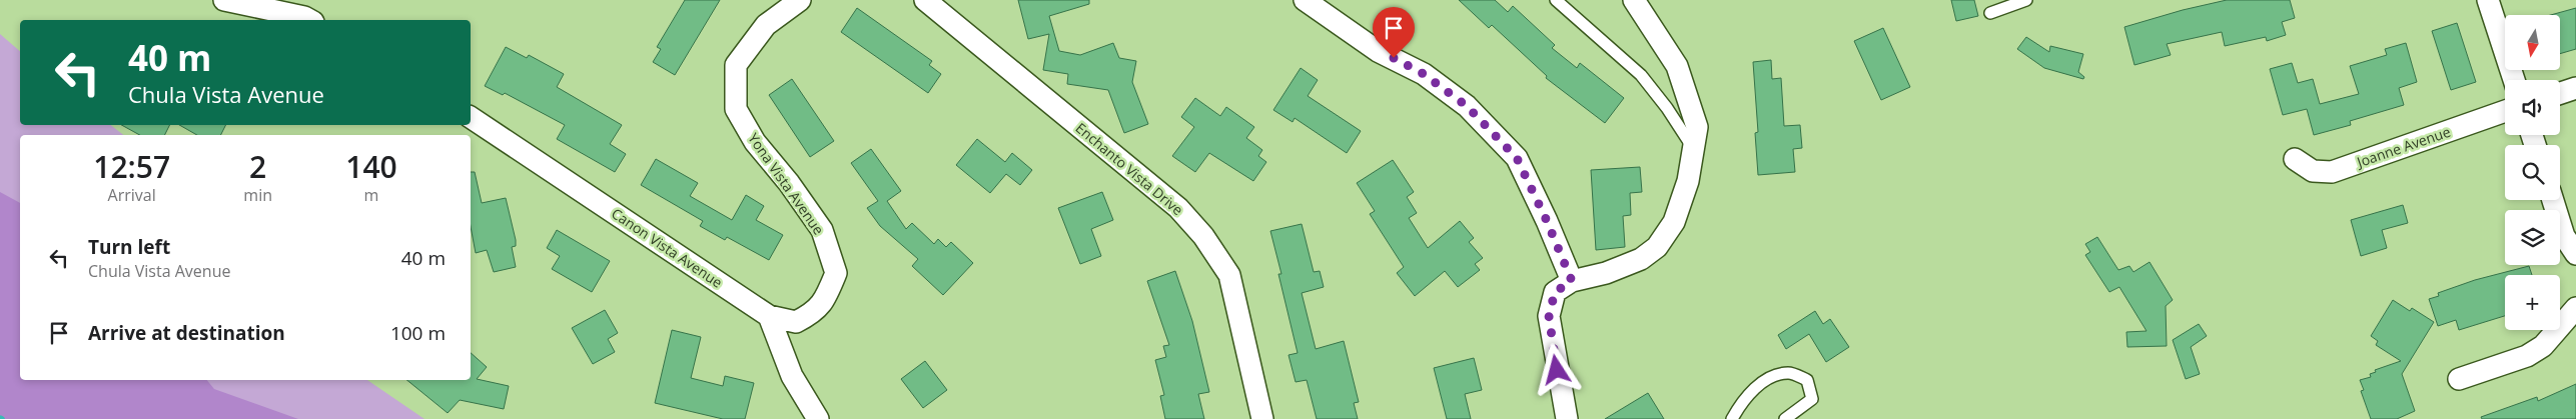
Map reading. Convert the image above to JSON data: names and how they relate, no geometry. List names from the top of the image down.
{
  "streets": {
    "street": [
      "Joanne Avenue",
      "Enchanto Vista Drive",
      "Yona Vista Avenue",
      "Canon Vista Avenue"
    ]
  },
  "crossings": [
    ["Yona Vista Avenue", "Canon Vista Avenue"]
  ],
  "north": "bottom",
  "page": {
    "map_buttons": "+",
    "turn": ["40 m", "Chula Vista Avenue"],
    "eta": [
      "12:57",
      "Arrival",
      "2",
      "min",
      "140",
      "m"
    ],
    "list": [
      {
        "name": "Turn left",
        "note": "Chula Vista Avenue",
        "value": "40 m"
      },
      {
        "name": "Arrive at destination",
        "value": "100 m"
      }
    ]
  }
}
